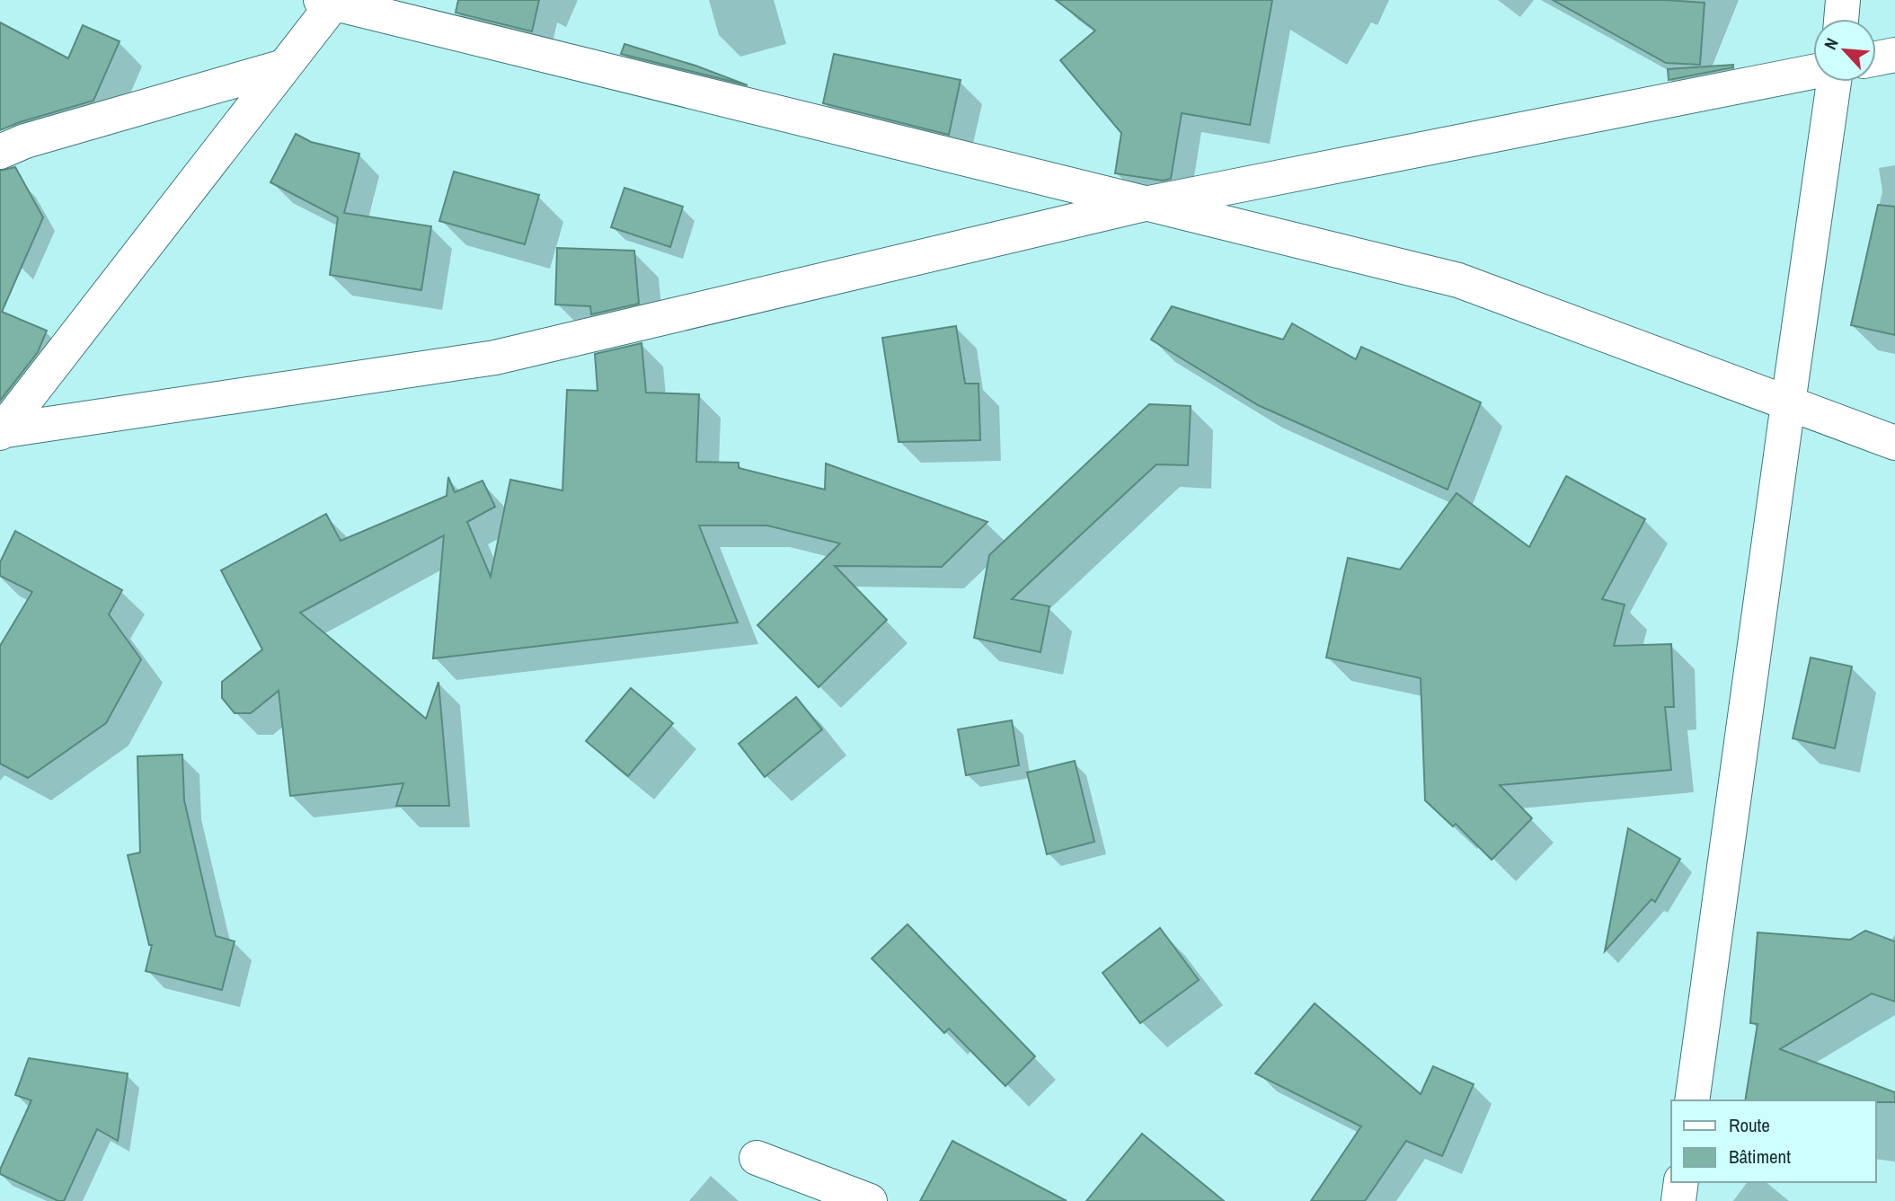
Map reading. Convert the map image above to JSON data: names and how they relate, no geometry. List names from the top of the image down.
{
  "legend": ["Route", "Bâtiment"],
  "north": "top left"
}
